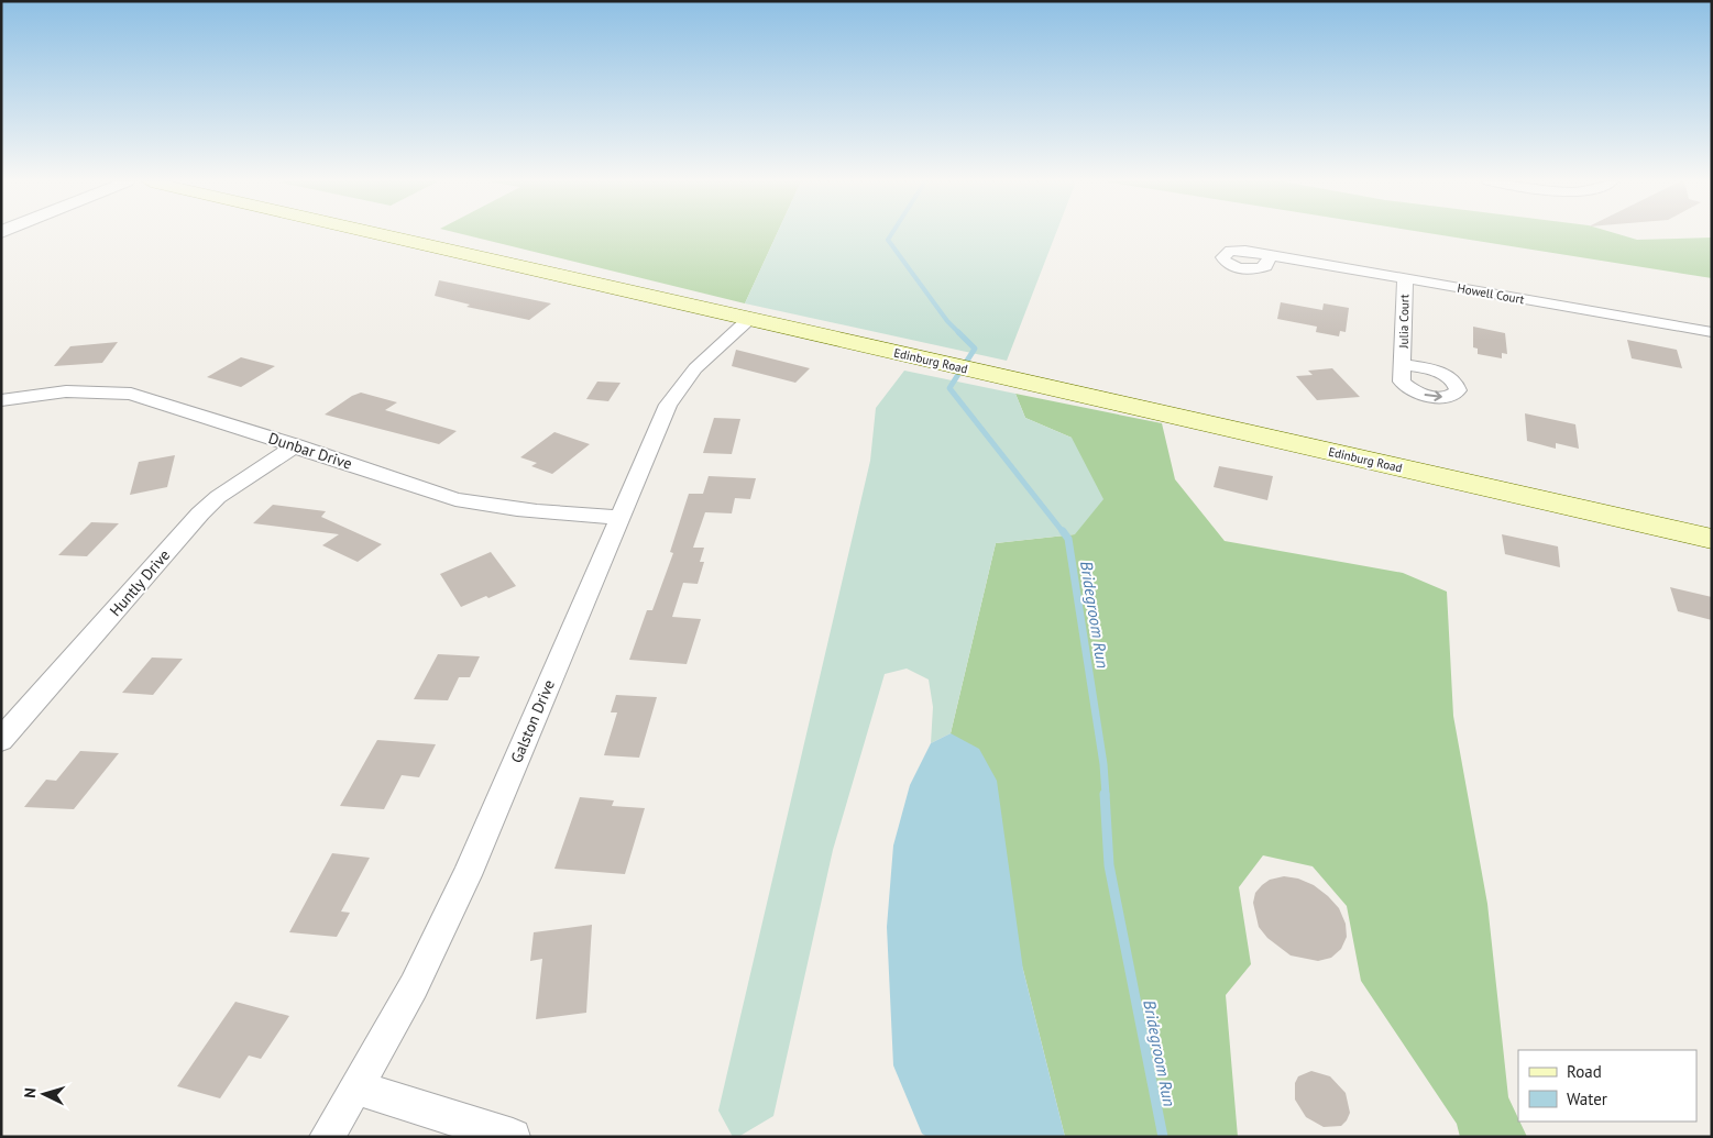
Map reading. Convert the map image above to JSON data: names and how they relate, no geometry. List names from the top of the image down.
{
  "streets": {
    "main road": ["Edinburg Road"],
    "street": [
      "Howell Court",
      "Julia Court",
      "Dunbar Drive",
      "Huntly Drive",
      "Galston Drive"
    ]
  },
  "crossings": [
    ["Howell Court", "Julia Court"],
    ["Edinburg Road", "Galston Drive"],
    ["Dunbar Drive", "Huntly Drive"],
    ["Dunbar Drive", "Galston Drive"]
  ],
  "water": ["Bridegroom Run"],
  "legend": ["Road", "Water"],
  "north": "left"
}
